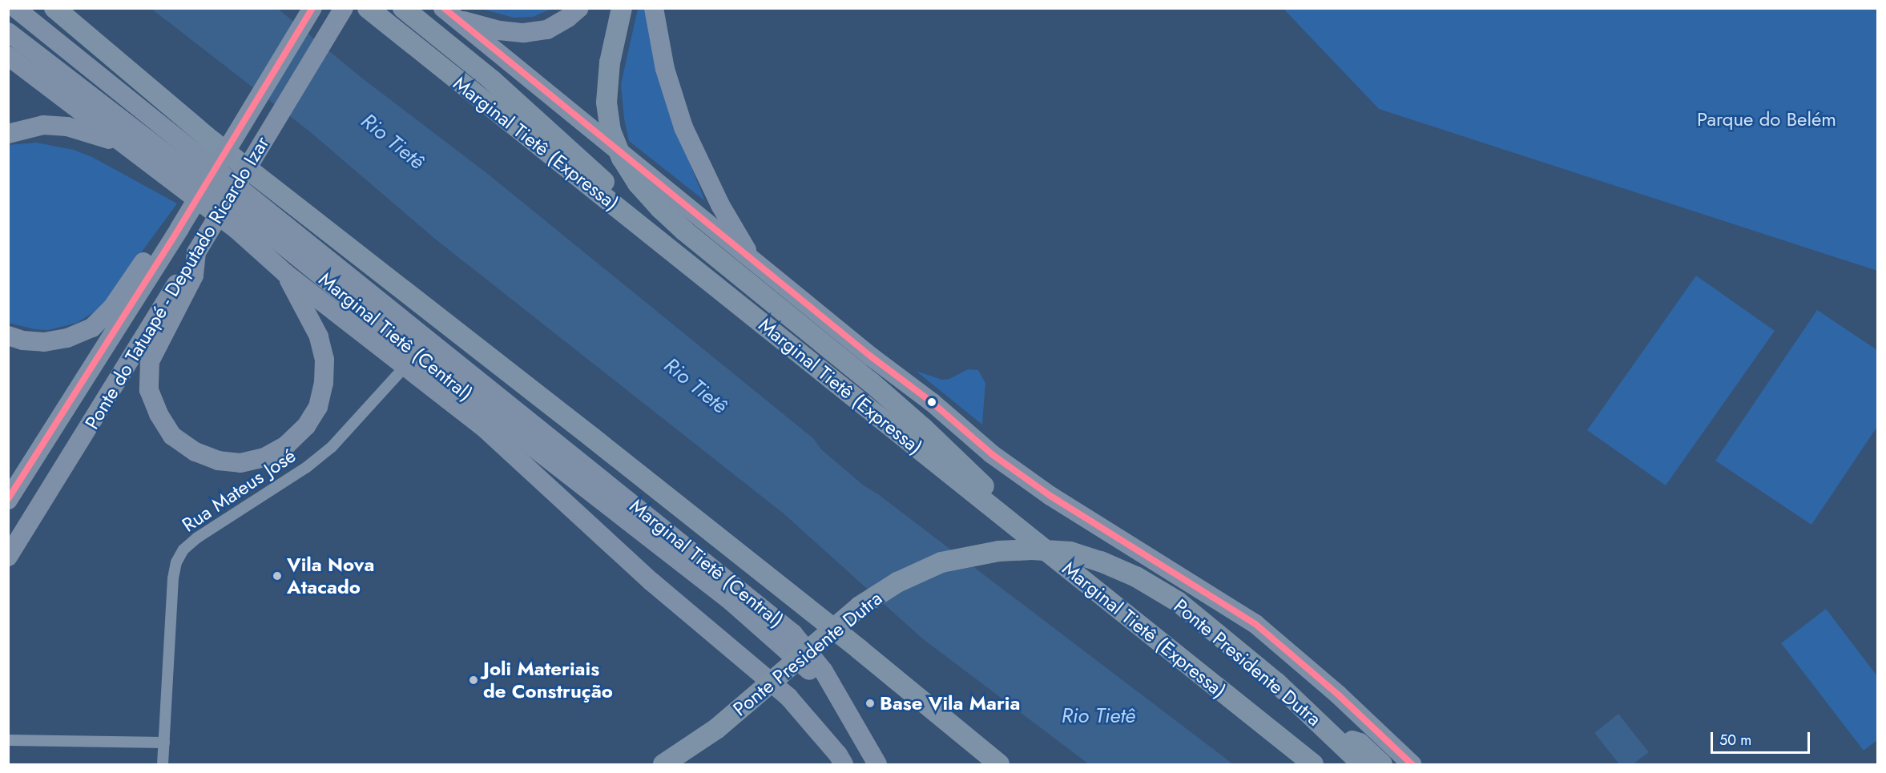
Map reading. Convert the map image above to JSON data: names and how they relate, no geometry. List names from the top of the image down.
{
  "streets": {
    "highway": [
      "Marginal Tietê (Expressa)",
      "Ponte do Tatuapé - Deputado Ricardo Izar",
      "Marginal Tietê (Central)",
      "Ponte Presidente Dutra"
    ],
    "street": ["Rua Mateus José"]
  },
  "water": ["Rio Tietê"],
  "parks": ["Parque do Belém"],
  "places": ["Vila Nova Atacado", "Joli Materiais de Construção", "Base Vila Maria"],
  "scale_bar": "50 m"
}
